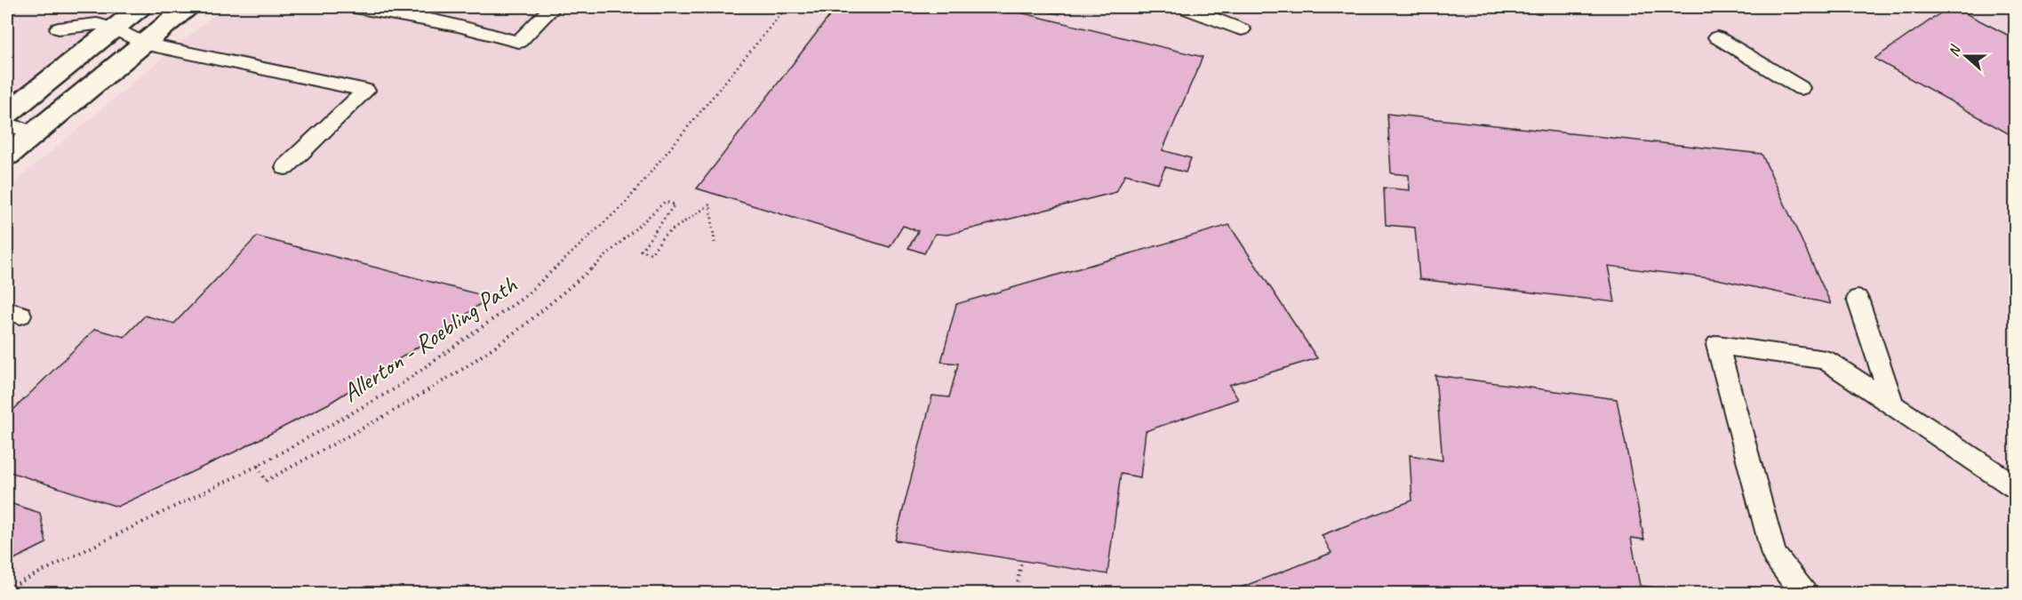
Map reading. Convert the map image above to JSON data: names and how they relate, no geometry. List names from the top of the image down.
{
  "streets": {
    "path": ["Allerton - Roebling Path"]
  },
  "north": "left"
}
